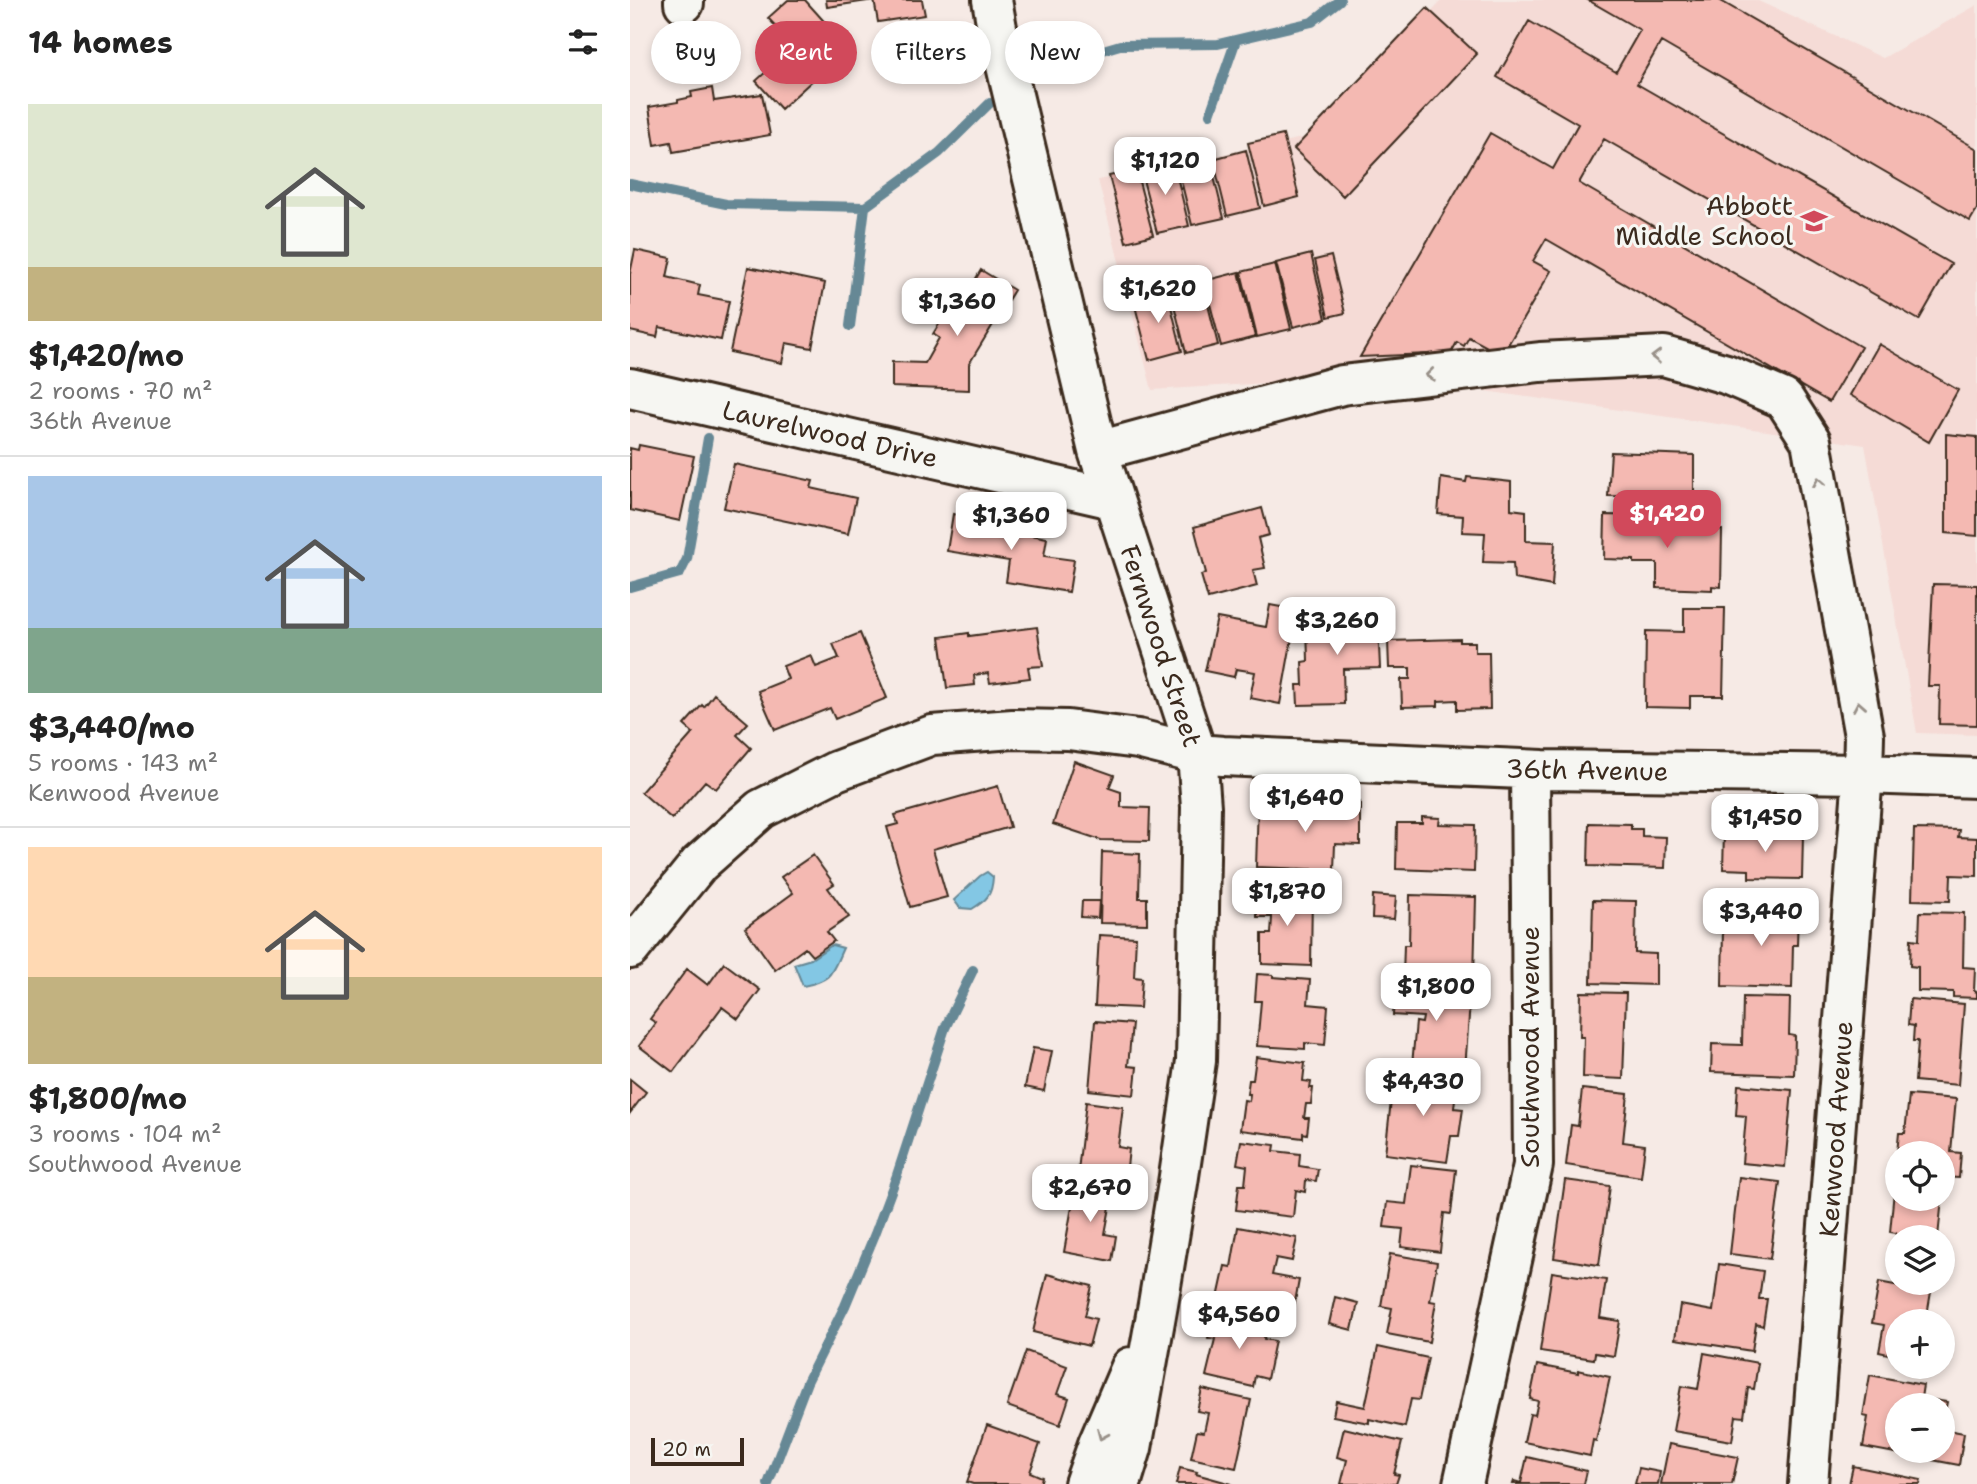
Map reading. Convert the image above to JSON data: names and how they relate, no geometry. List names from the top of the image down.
{
  "streets": {
    "street": [
      "Laurelwood Drive",
      "Fernwood Street",
      "36th Avenue",
      "Southwood Avenue",
      "Kenwood Avenue"
    ]
  },
  "crossings": [
    ["Laurelwood Drive", "Fernwood Street"],
    ["Fernwood Street", "36th Avenue"],
    ["Fernwood Street", "Kenwood Avenue"],
    ["36th Avenue", "Southwood Avenue"],
    ["36th Avenue", "Kenwood Avenue"]
  ],
  "places": {
    "school or university": ["Abbott Middle School"]
  },
  "scale_bar": "20 m",
  "page": {
    "heading": "14 homes",
    "chip": [
      "Buy",
      "Rent",
      "Filters",
      "New"
    ],
    "list": [
      {
        "name": "$1,420/mo",
        "note": "2 rooms · 70 m² · 36th Avenue"
      },
      {
        "name": "$3,440/mo",
        "note": "5 rooms · 143 m² · Kenwood Avenue"
      },
      {
        "name": "$1,800/mo",
        "note": "3 rooms · 104 m² · Southwood Avenue"
      }
    ],
    "price": [
      "$1,120",
      "$1,620",
      "$1,360",
      "$1,420",
      "$1,360",
      "$3,260",
      "$1,640",
      "$1,450",
      "$1,870",
      "$3,440",
      "$1,800",
      "$4,430",
      "$2,670",
      "$4,560"
    ],
    "map_buttons": ["+", "−"],
    "scale": "20 m"
  }
}
